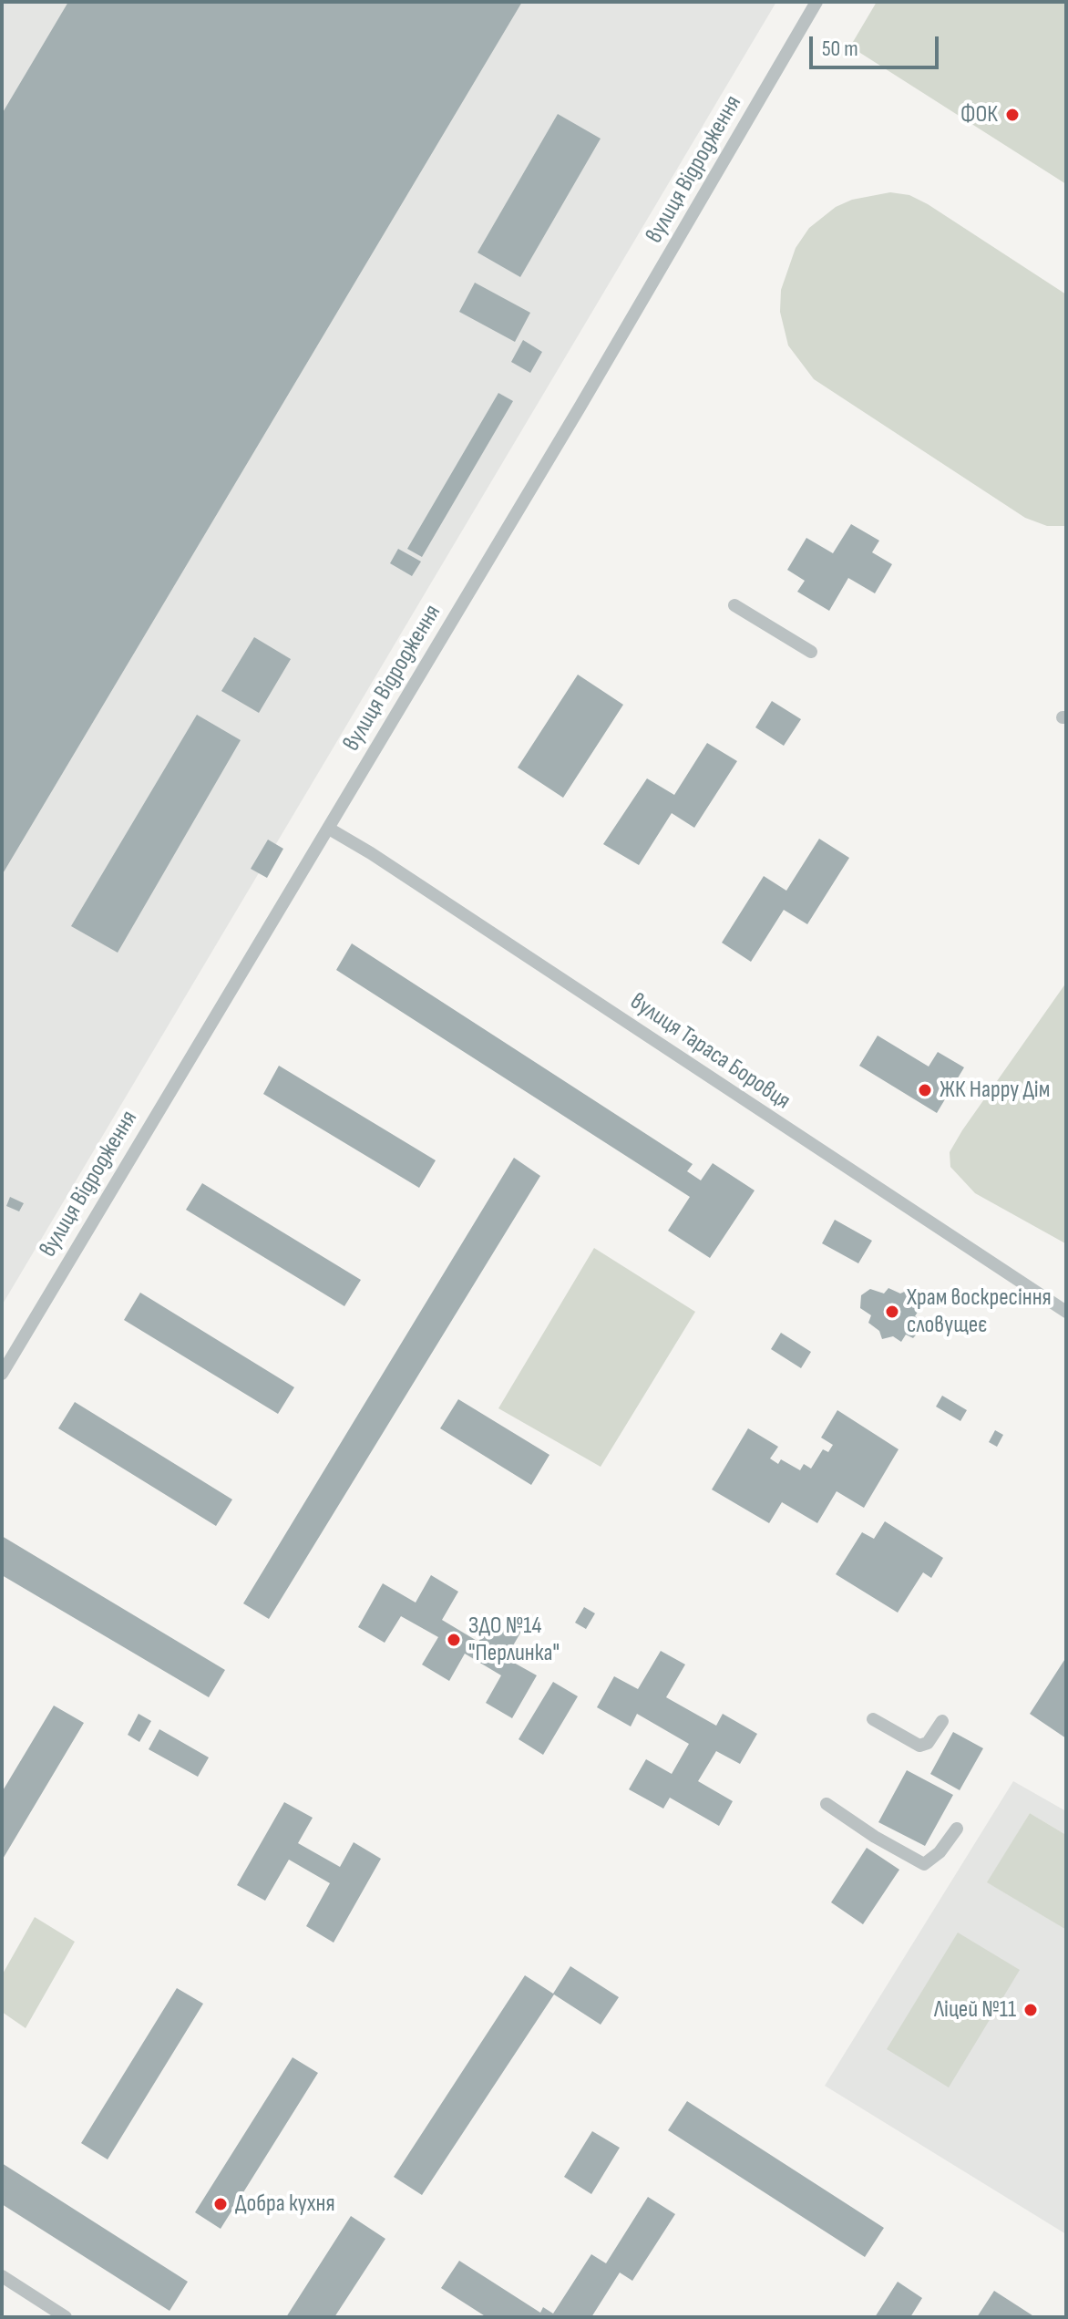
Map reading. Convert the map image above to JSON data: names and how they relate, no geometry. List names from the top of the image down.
{
  "streets": {
    "street": ["вулиця Відродження", "вулиця Тараса Боровця"]
  },
  "crossings": [
    ["вулиця Відродження", "вулиця Тараса Боровця"]
  ],
  "places": [
    "ФОК",
    "ЖК Happy Дім",
    "Храм воскресіння словущеє",
    "ЗДО №14 \"Перлинка\"",
    "Ліцей №11",
    "Добра кухня"
  ],
  "scale_bar": "50 m"
}
